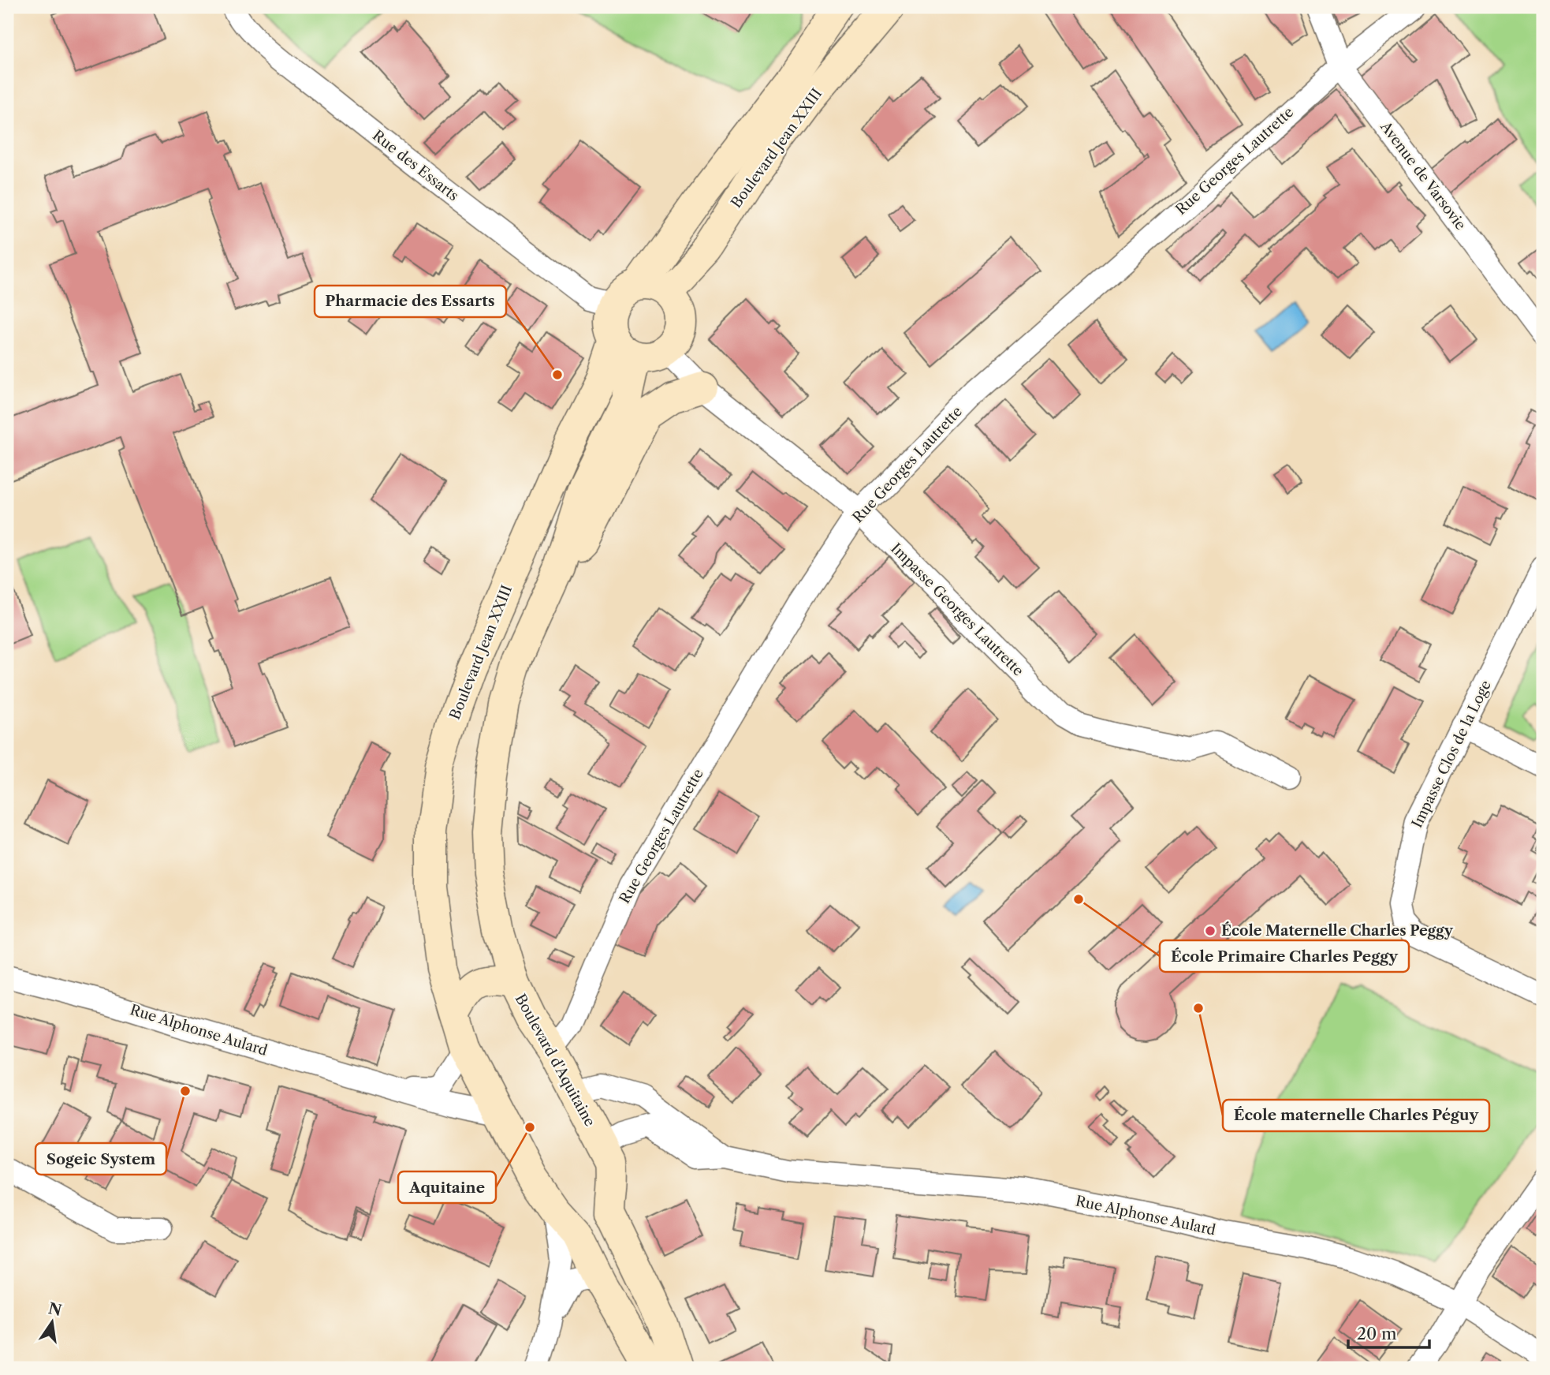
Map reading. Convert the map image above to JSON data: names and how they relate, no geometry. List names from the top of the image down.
{
  "streets": {
    "main road": ["Boulevard Jean XXIII", "Boulevard d'Aquitaine"],
    "street": [
      "Rue Georges Lautrette",
      "Rue des Essarts",
      "Avenue de Varsovie",
      "Impasse Georges Lautrette",
      "Impasse Clos de la Loge",
      "Rue Alphonse Aulard"
    ]
  },
  "crossings": [
    ["Boulevard Jean XXIII", "Rue des Essarts"],
    ["Boulevard Jean XXIII", "Impasse Georges Lautrette"],
    ["Boulevard Jean XXIII", "Boulevard d'Aquitaine"],
    ["Rue Georges Lautrette", "Avenue de Varsovie"],
    ["Rue Georges Lautrette", "Impasse Georges Lautrette"],
    ["Rue Georges Lautrette", "Boulevard d'Aquitaine"],
    ["Rue des Essarts", "Impasse Georges Lautrette"],
    ["Rue Alphonse Aulard", "Boulevard d'Aquitaine"]
  ],
  "places": [
    "Pharmacie des Essarts",
    "École Primaire Charles Peggy",
    "École Maternelle Charles Peggy",
    "École maternelle Charles Péguy",
    "Sogeic System",
    "Aquitaine"
  ],
  "scale_bar": "20 m",
  "north": "top"
}
